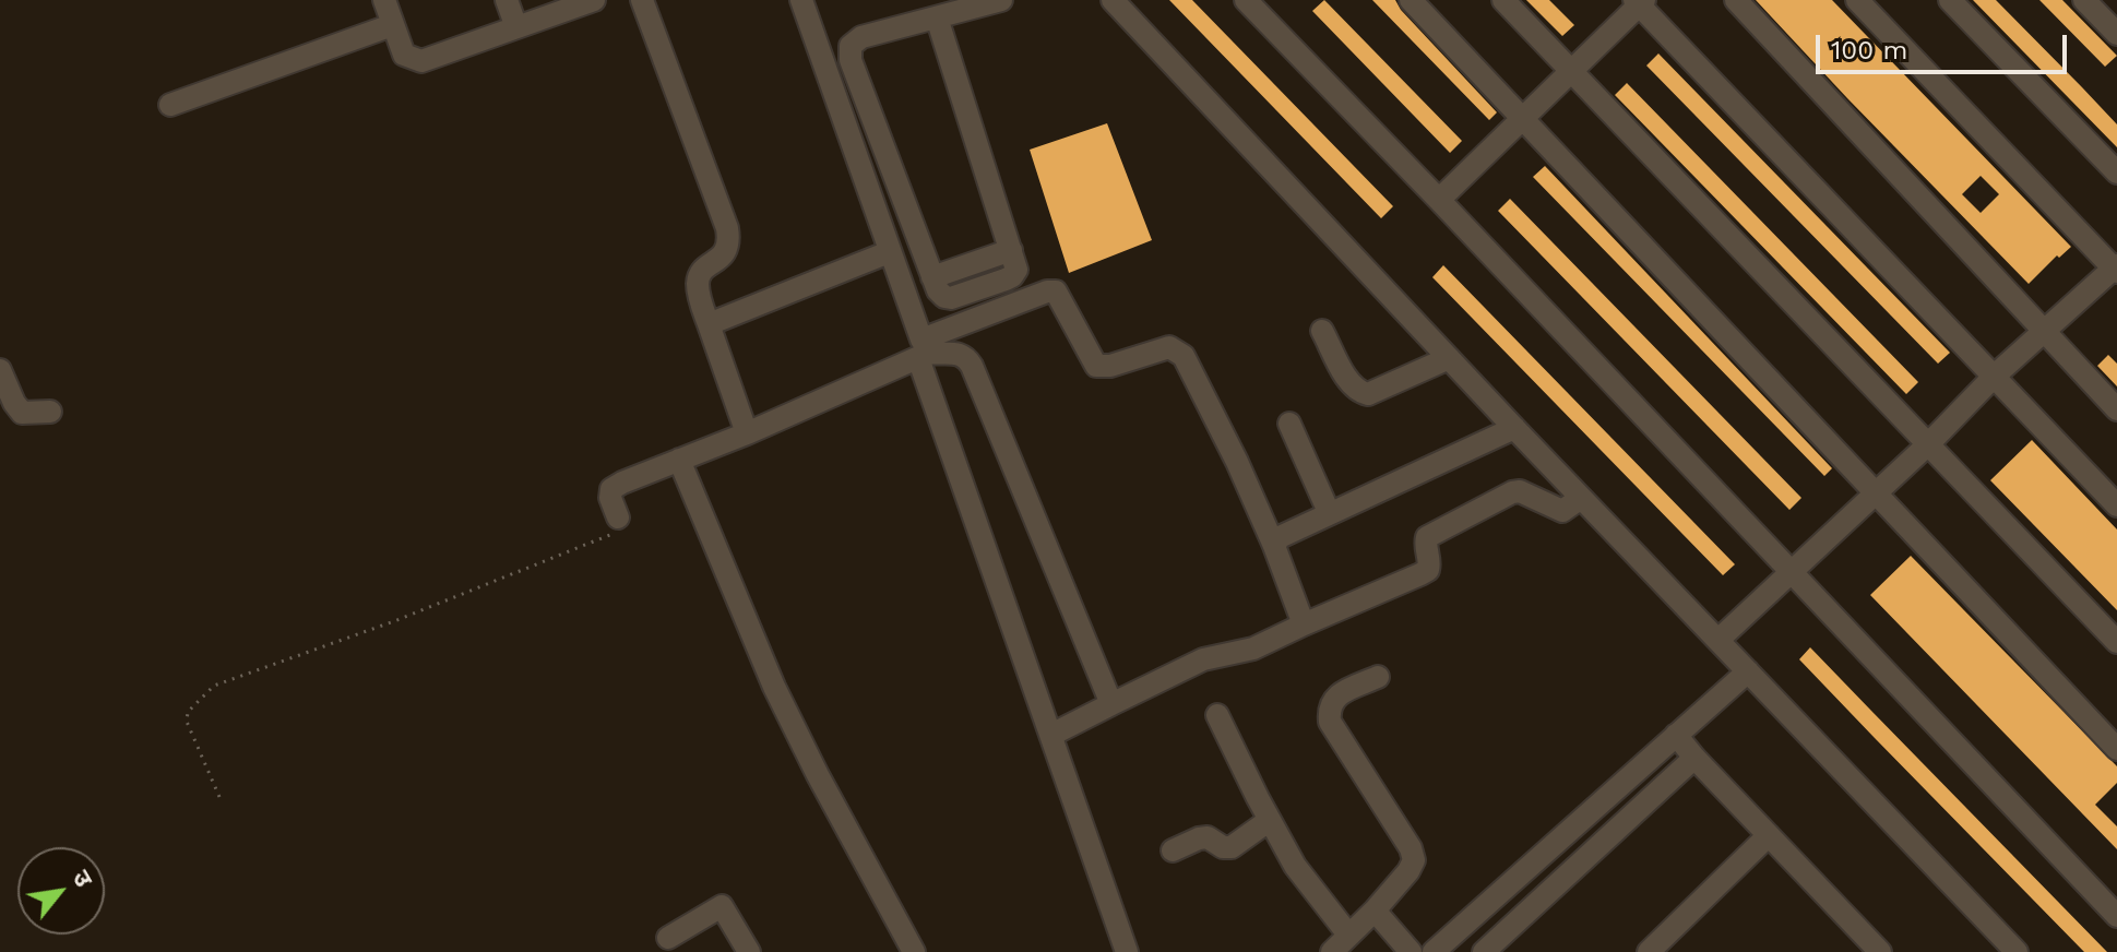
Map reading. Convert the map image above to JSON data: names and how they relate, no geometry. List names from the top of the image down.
{
  "scale_bar": "100 m",
  "north": "top right"
}
